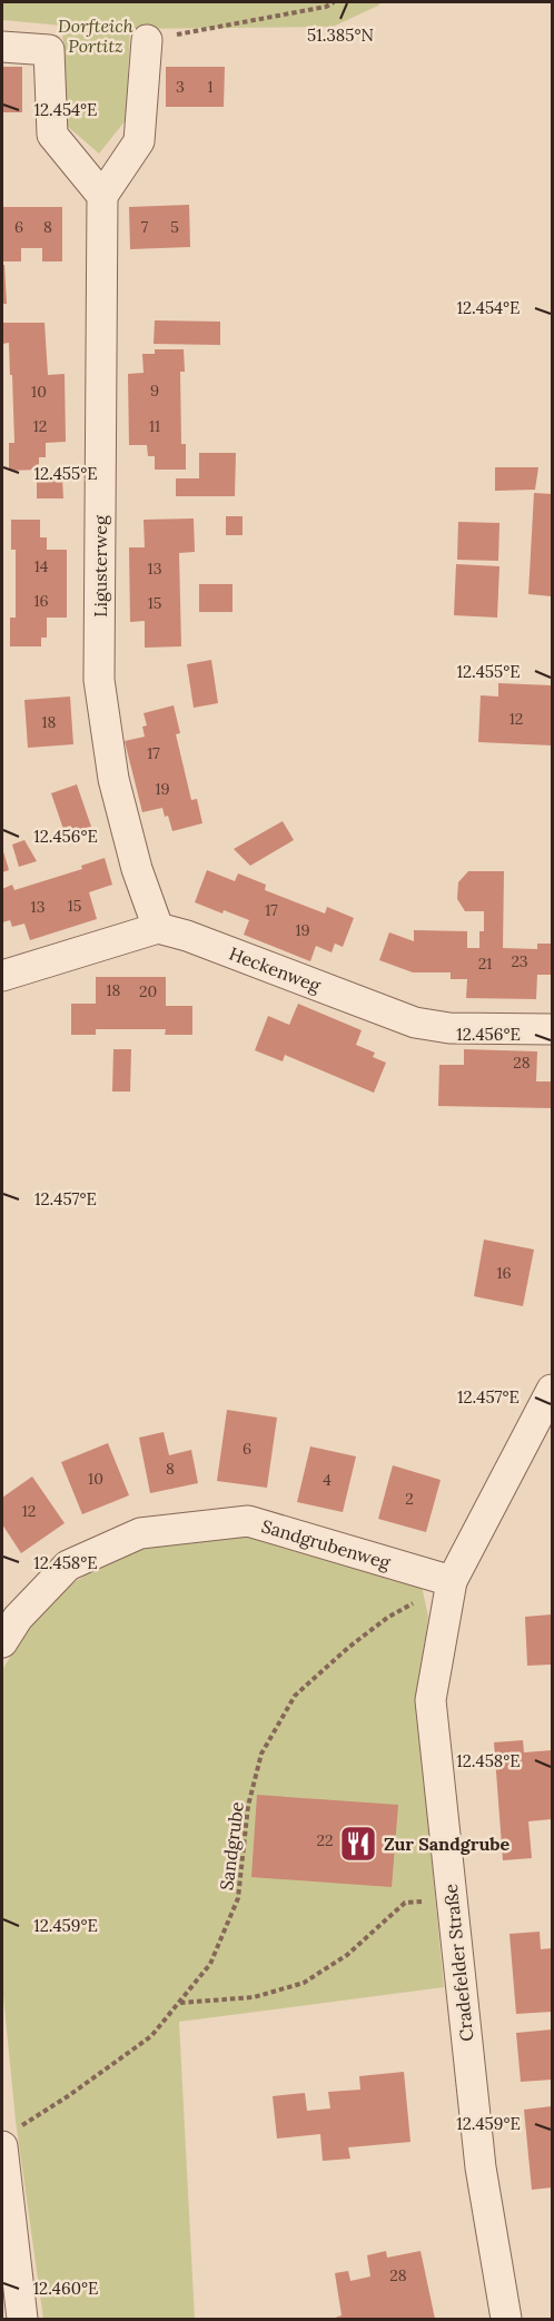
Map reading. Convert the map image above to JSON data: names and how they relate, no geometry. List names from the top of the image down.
{
  "streets": {
    "street": [
      "Ligusterweg",
      "Heckenweg",
      "Sandgrubenweg",
      "Cradefelder Straße"
    ],
    "path": ["Sandgrube"]
  },
  "crossings": [
    ["Ligusterweg", "Heckenweg"],
    ["Sandgrubenweg", "Sandgrube"],
    ["Sandgrubenweg", "Cradefelder Straße"],
    ["Sandgrube", "Cradefelder Straße"]
  ],
  "parks": ["Dorfteich Portitz"],
  "places": {
    "restaurant": ["Zur Sandgrube"]
  },
  "house_numbers": [
    "3",
    "1",
    "6",
    "8",
    "7",
    "5",
    "9",
    "10",
    "12",
    "11",
    "14",
    "13",
    "16",
    "15",
    "12",
    "18",
    "17",
    "19",
    "15",
    "13",
    "17",
    "19",
    "23",
    "21",
    "18",
    "20",
    "28",
    "16",
    "6",
    "8",
    "10",
    "4",
    "2",
    "12",
    "22",
    "28"
  ],
  "coordinates": [
    "51.385°N",
    "12.454°E",
    "12.455°E",
    "12.456°E",
    "12.457°E",
    "12.458°E",
    "12.459°E",
    "12.460°E"
  ]
}
